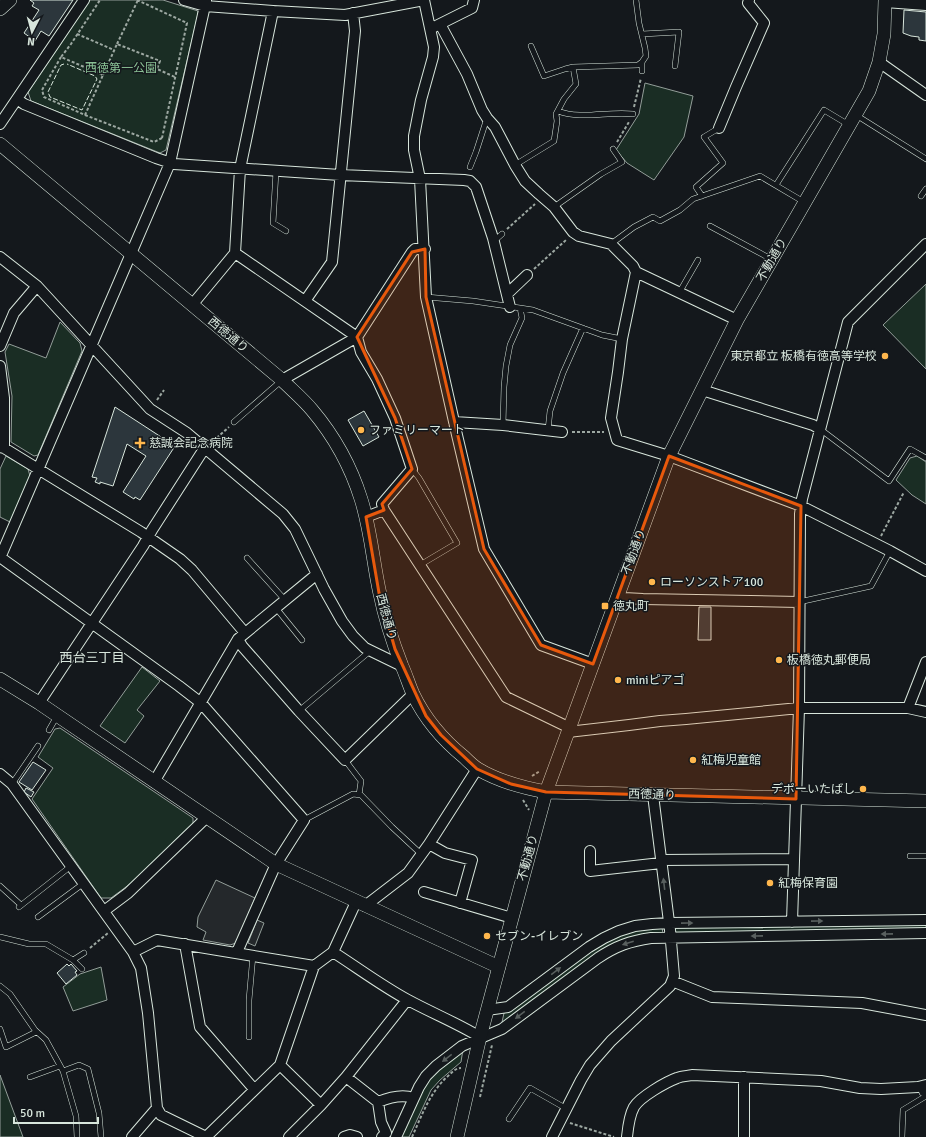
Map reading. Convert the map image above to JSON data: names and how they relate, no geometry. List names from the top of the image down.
{
  "streets": {
    "street": ["不動通り", "西徳通り"]
  },
  "crossings": [
    ["不動通り", "西徳通り"]
  ],
  "districts": ["西台三丁目"],
  "parks": ["西徳第一公園"],
  "places": {
    "other": [
      "東京都立 板橋有徳高等学校",
      "ファミリーマート",
      "ローソンストア100",
      "板橋徳丸郵便局",
      "miniピアゴ",
      "紅梅児童館",
      "デポーいたばし",
      "紅梅保育園",
      "セブン-イレブン"
    ],
    "health": ["慈誠会記念病院"],
    "transit": ["徳丸町"]
  },
  "scale_bar": "50 m",
  "north": "bottom"
}
